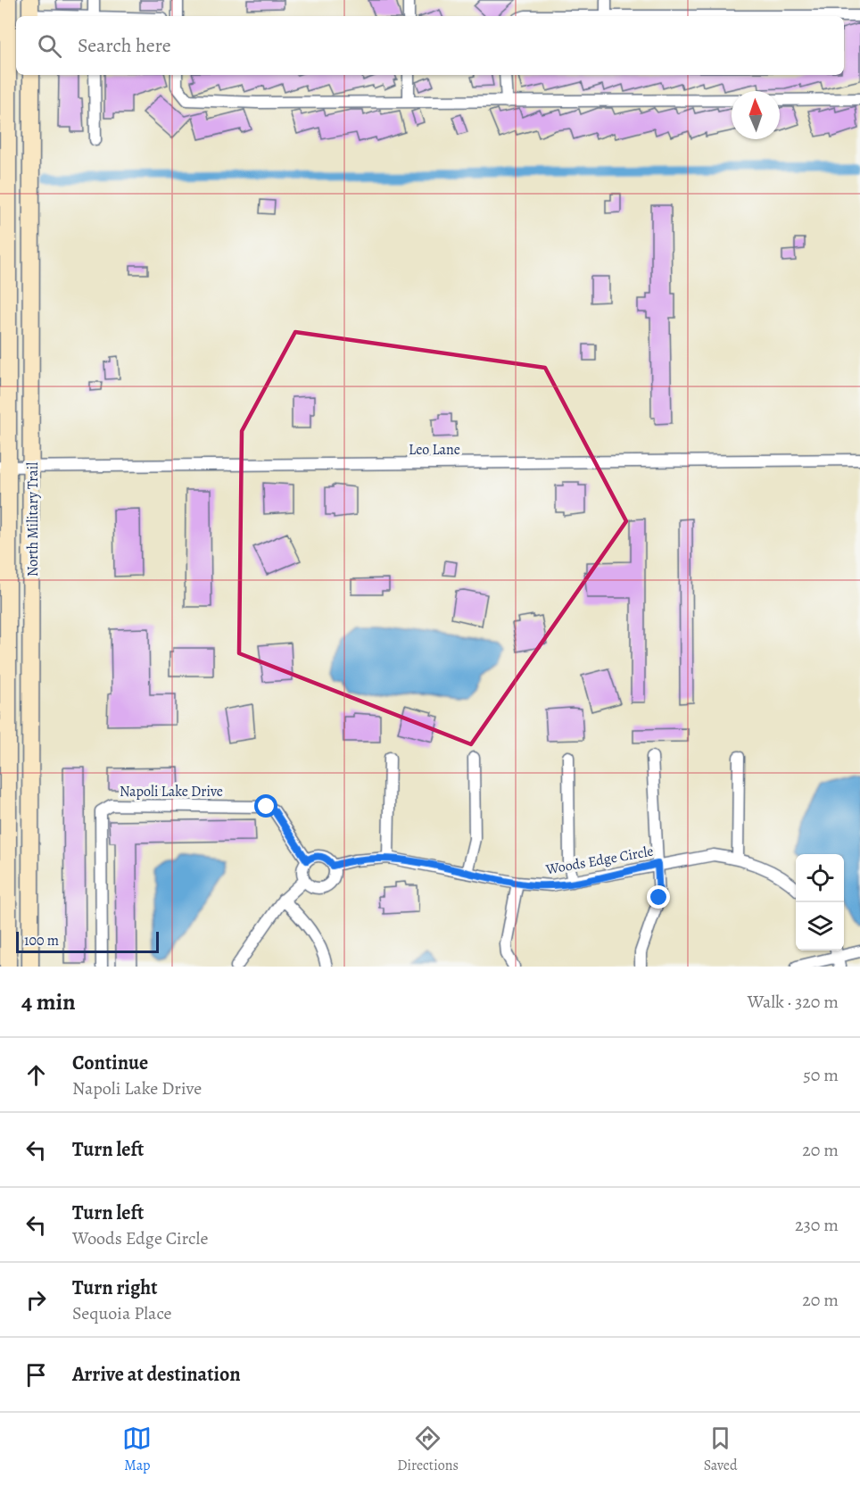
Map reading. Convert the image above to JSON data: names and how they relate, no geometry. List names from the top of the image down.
{
  "streets": {
    "main road": ["North Military Trail"],
    "street": ["Leo Lane", "Napoli Lake Drive", "Woods Edge Circle"]
  },
  "crossings": [
    ["Leo Lane", "North Military Trail"],
    ["Napoli Lake Drive", "Woods Edge Circle"]
  ],
  "scale_bar": "100 m",
  "north": "top",
  "page": {
    "search": "Search here",
    "scale": "100 m",
    "heading": ["4 min", "Walk · 320 m"],
    "list": [
      ["Continue", "Napoli Lake Drive", "50 m"],
      ["Turn left", "20 m"],
      ["Turn left", "Woods Edge Circle", "230 m"],
      ["Turn right", "Sequoia Place", "20 m"],
      "Arrive at destination"
    ],
    "nav": ["Map", "Directions", "Saved"]
  }
}
